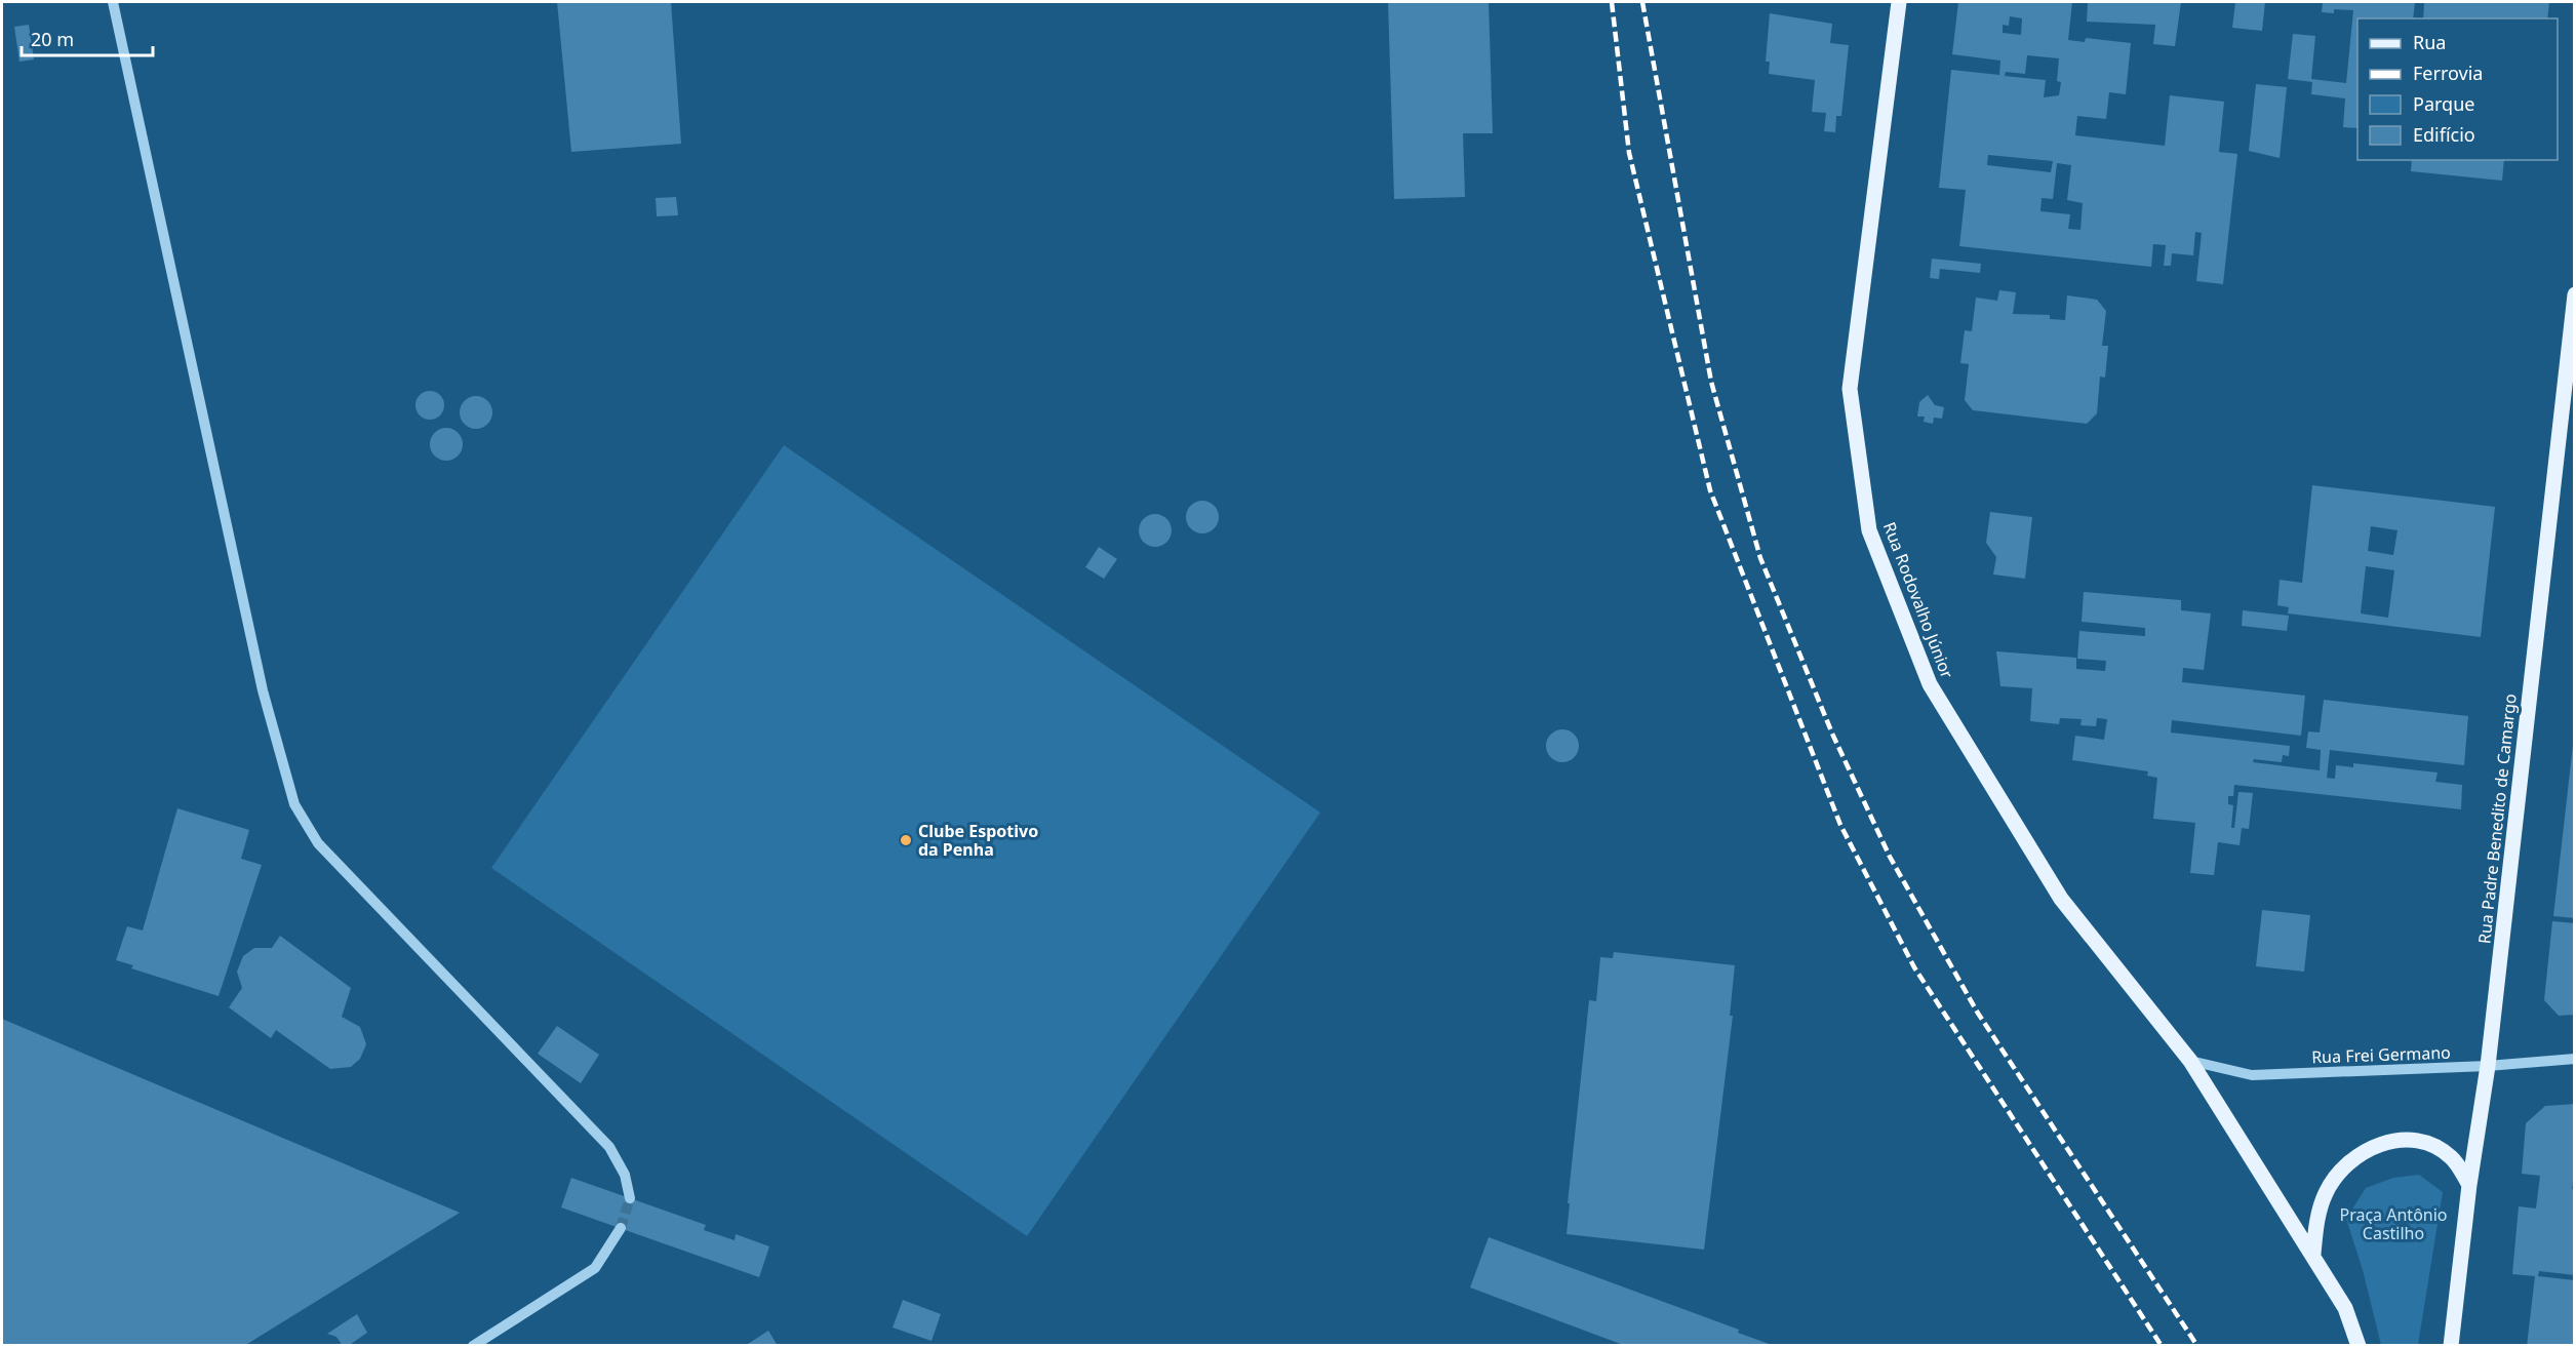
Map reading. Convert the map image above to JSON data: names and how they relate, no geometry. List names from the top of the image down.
{
  "streets": {
    "main road": ["Rua Rodovalho Júnior", "Rua Padre Benedito de Camargo"],
    "street": ["Rua Frei Germano"]
  },
  "crossings": [
    ["Rua Rodovalho Júnior", "Rua Frei Germano"],
    ["Rua Padre Benedito de Camargo", "Rua Frei Germano"]
  ],
  "parks": ["Praça Antônio Castilho"],
  "places": ["Clube Espotivo da Penha"],
  "legend": [
    "Rua",
    "Ferrovia",
    "Parque",
    "Edifício"
  ],
  "scale_bar": "20 m"
}
